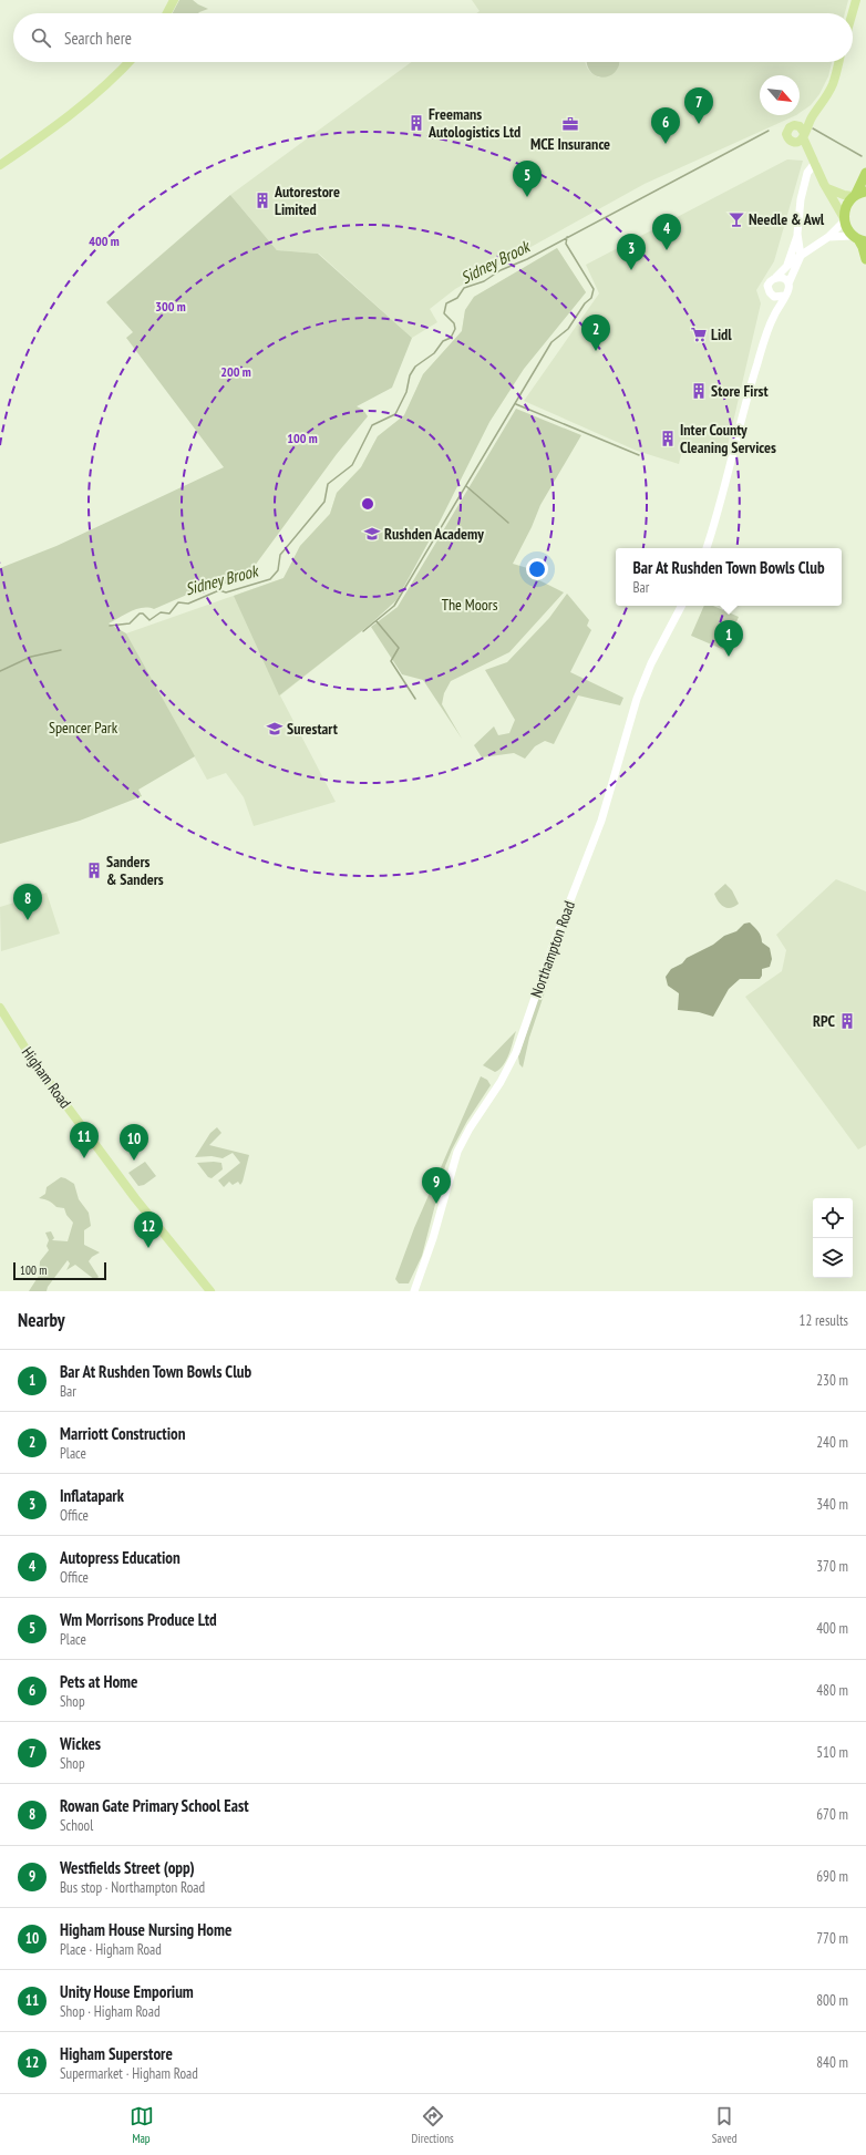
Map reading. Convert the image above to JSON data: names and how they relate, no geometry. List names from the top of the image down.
{
  "streets": {
    "main road": ["Northampton Road", "Higham Road"]
  },
  "water": ["Sidney Brook"],
  "parks": ["The Moors", "Spencer Park"],
  "places": {
    "building": [
      "Freemans Autologistics Ltd",
      "Autorestore Limited",
      "Store First",
      "Inter County Cleaning Services",
      "Sanders & Sanders",
      "RPC"
    ],
    "office": ["MCE Insurance"],
    "bar": ["Needle & Awl"],
    "supermarket": ["Lidl"],
    "school or university": ["Rushden Academy", "Surestart"]
  },
  "scale_bar": "100 m",
  "north": "bottom right",
  "page": {
    "search": "Search here",
    "pins": [
      "7",
      "6",
      "5",
      "4",
      "3",
      "2",
      "1",
      "8",
      "11",
      "10",
      "9",
      "12"
    ],
    "popup": ["Bar At Rushden Town Bowls Club", "Bar"],
    "scale": "100 m",
    "heading": ["Nearby", "12 results"],
    "list": [
      {
        "mark": "1",
        "name": "Bar At Rushden Town Bowls Club",
        "note": "Bar",
        "value": "230 m"
      },
      {
        "mark": "2",
        "name": "Marriott Construction",
        "note": "Place",
        "value": "240 m"
      },
      {
        "mark": "3",
        "name": "Inflatapark",
        "note": "Office",
        "value": "340 m"
      },
      {
        "mark": "4",
        "name": "Autopress Education",
        "note": "Office",
        "value": "370 m"
      },
      {
        "mark": "5",
        "name": "Wm Morrisons Produce Ltd",
        "note": "Place",
        "value": "400 m"
      },
      {
        "mark": "6",
        "name": "Pets at Home",
        "note": "Shop",
        "value": "480 m"
      },
      {
        "mark": "7",
        "name": "Wickes",
        "note": "Shop",
        "value": "510 m"
      },
      {
        "mark": "8",
        "name": "Rowan Gate Primary School East",
        "note": "School",
        "value": "670 m"
      },
      {
        "mark": "9",
        "name": "Westfields Street (opp)",
        "note": "Bus stop · Northampton Road",
        "value": "690 m"
      },
      {
        "mark": "10",
        "name": "Higham House Nursing Home",
        "note": "Place · Higham Road",
        "value": "770 m"
      },
      {
        "mark": "11",
        "name": "Unity House Emporium",
        "note": "Shop · Higham Road",
        "value": "800 m"
      },
      {
        "mark": "12",
        "name": "Higham Superstore",
        "note": "Supermarket · Higham Road",
        "value": "840 m"
      }
    ],
    "nav": ["Map", "Directions", "Saved"]
  },
  "rings": [
    "400 m",
    "300 m",
    "200 m",
    "100 m"
  ]
}
